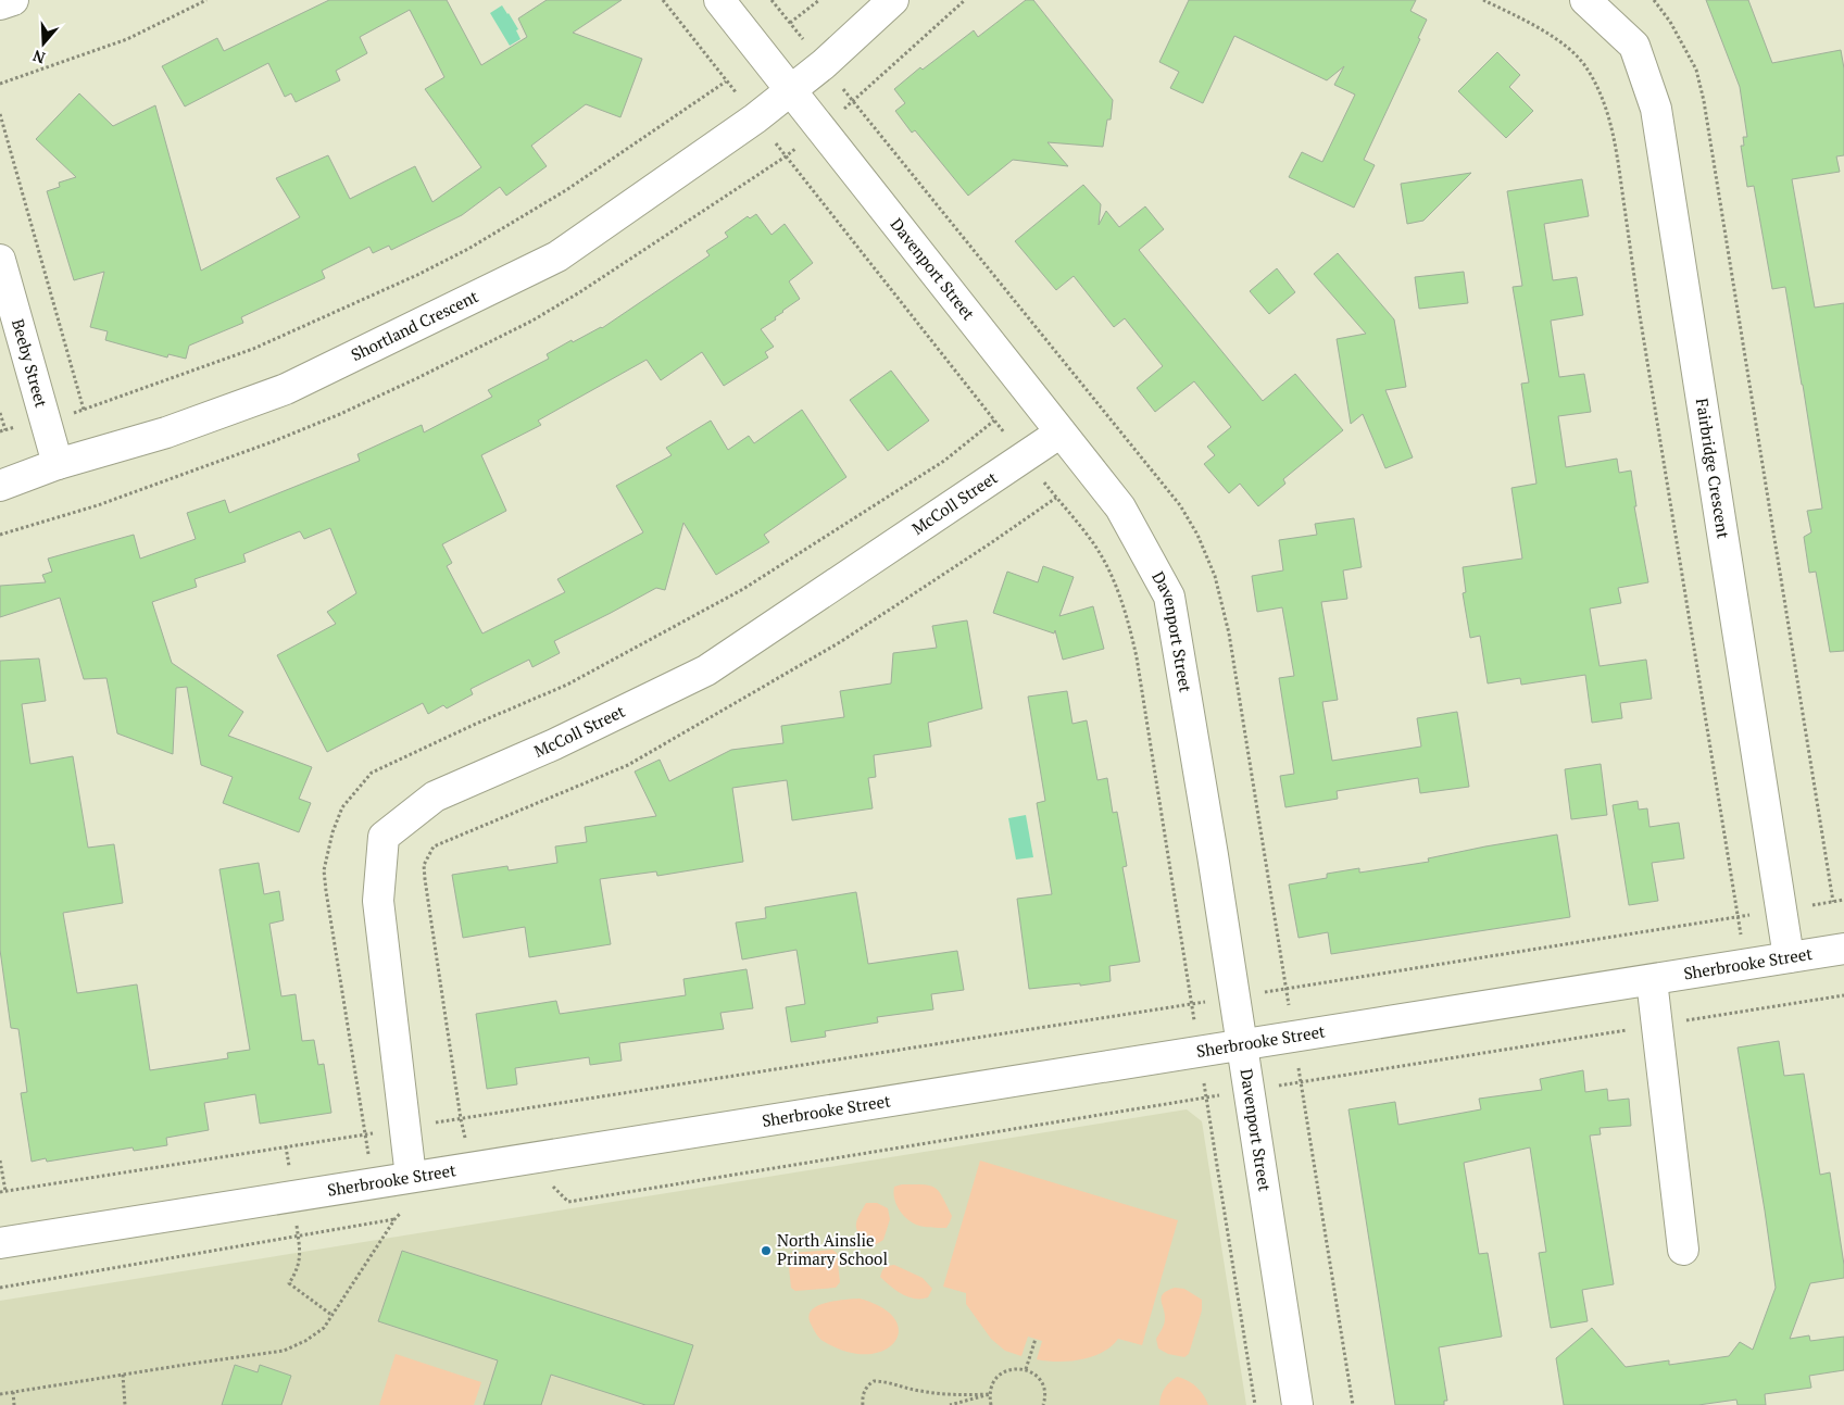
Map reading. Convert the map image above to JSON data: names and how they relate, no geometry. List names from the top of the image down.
{
  "streets": {
    "street": [
      "Davenport Street",
      "Shortland Crescent",
      "Beeby Street",
      "Fairbridge Crescent",
      "McColl Street",
      "Sherbrooke Street"
    ]
  },
  "crossings": [
    ["Davenport Street", "Shortland Crescent"],
    ["Davenport Street", "McColl Street"],
    ["Davenport Street", "Sherbrooke Street"],
    ["Shortland Crescent", "Beeby Street"],
    ["Fairbridge Crescent", "Sherbrooke Street"],
    ["McColl Street", "Sherbrooke Street"]
  ],
  "places": ["North Ainslie Primary School"],
  "north": "bottom"
}
